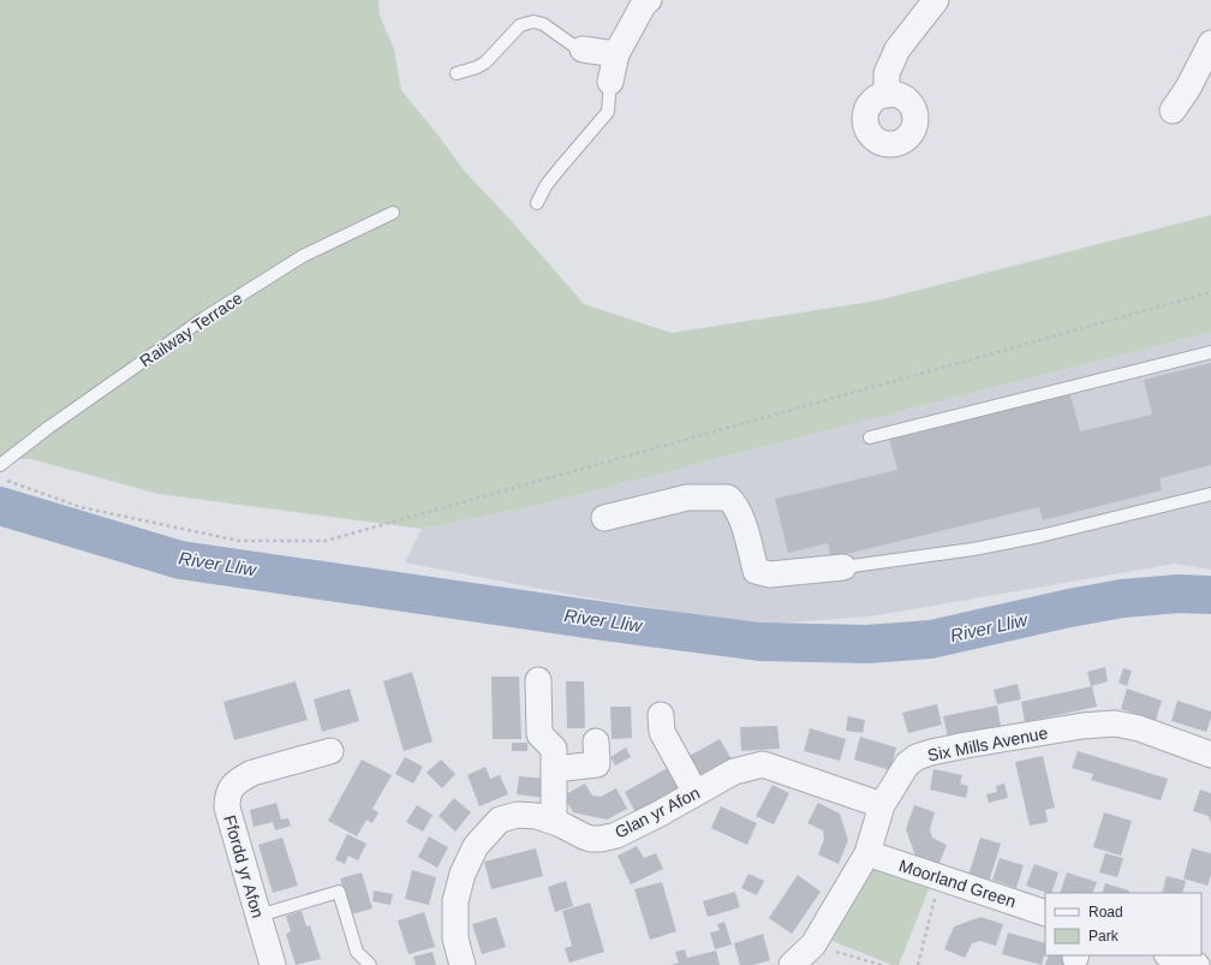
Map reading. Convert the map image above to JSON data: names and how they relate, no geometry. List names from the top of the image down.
{
  "streets": {
    "street": [
      "Six Mills Avenue",
      "Glan yr Afon",
      "Ffordd yr Afon",
      "Moorland Green"
    ],
    "lane": ["Railway Terrace"]
  },
  "crossings": [
    ["Six Mills Avenue", "Glan yr Afon"],
    ["Six Mills Avenue", "Moorland Green"]
  ],
  "water": ["River Lliw"],
  "legend": ["Road", "Park"]
}
